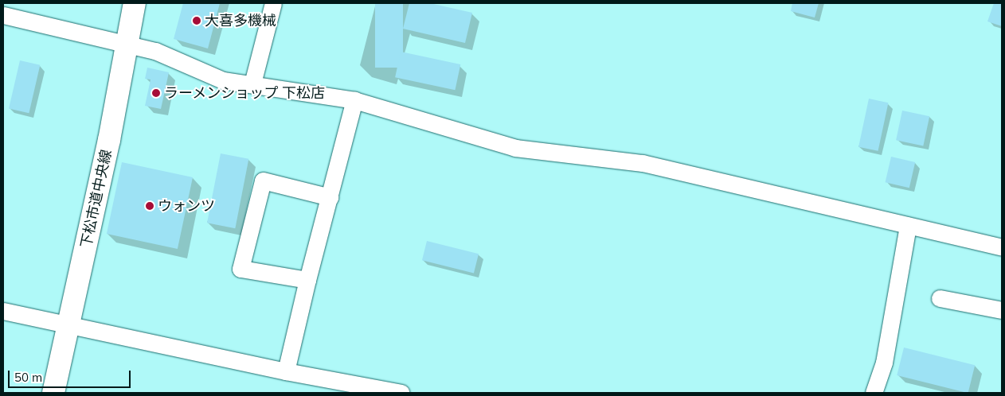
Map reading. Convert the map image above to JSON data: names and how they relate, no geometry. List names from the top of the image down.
{
  "streets": {
    "street": ["下松市道中央線"]
  },
  "places": ["大喜多機械", "ラーメンショップ 下松店", "ウォンツ"],
  "scale_bar": "50 m"
}
